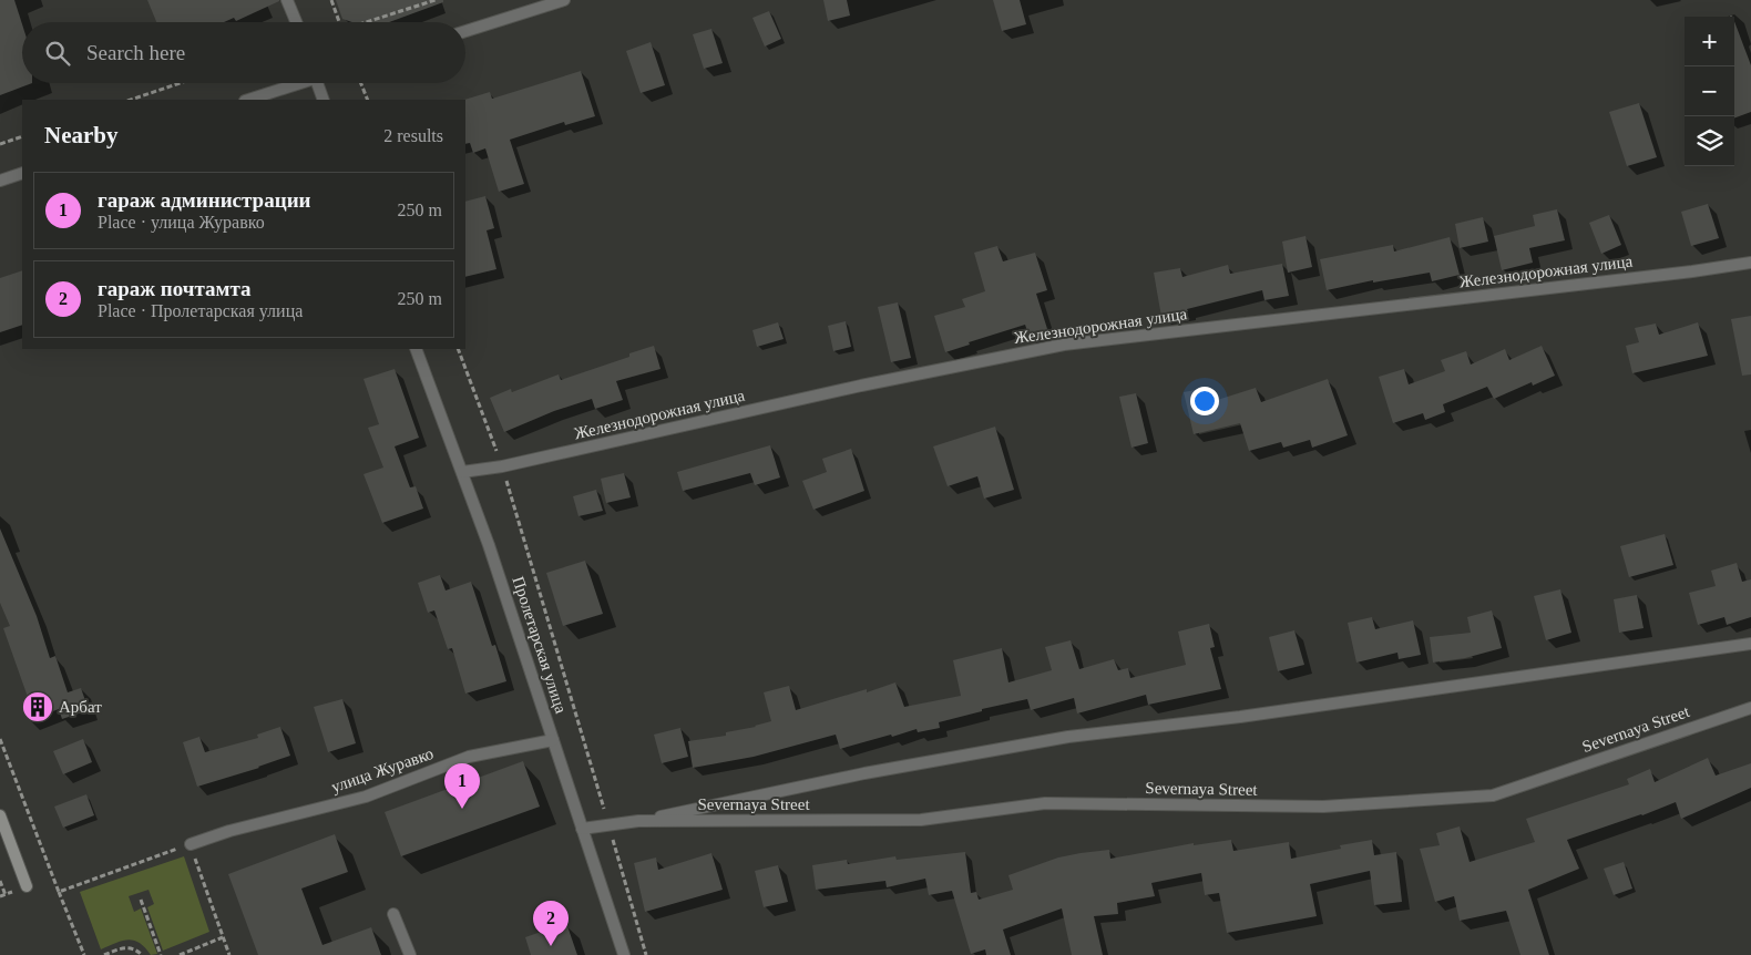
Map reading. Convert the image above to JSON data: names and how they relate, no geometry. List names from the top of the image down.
{
  "streets": {
    "street": [
      "Железнодорожная улица",
      "Пролетарская улица",
      "Severnaya Street",
      "улица Журавко"
    ]
  },
  "crossings": [
    ["Железнодорожная улица", "Пролетарская улица"],
    ["Пролетарская улица", "Severnaya Street"],
    ["Пролетарская улица", "улица Журавко"]
  ],
  "places": {
    "building": ["Арбат"]
  },
  "page": {
    "map_buttons": ["+", "−"],
    "search": "Search here",
    "heading": ["Nearby", "2 results"],
    "list": [
      {
        "mark": "1",
        "name": "гараж администрации",
        "note": "Place · улица Журавко",
        "value": "250 m"
      },
      {
        "mark": "2",
        "name": "гараж почтамта",
        "note": "Place · Пролетарская улица",
        "value": "250 m"
      }
    ],
    "pins": ["1", "2"]
  }
}
